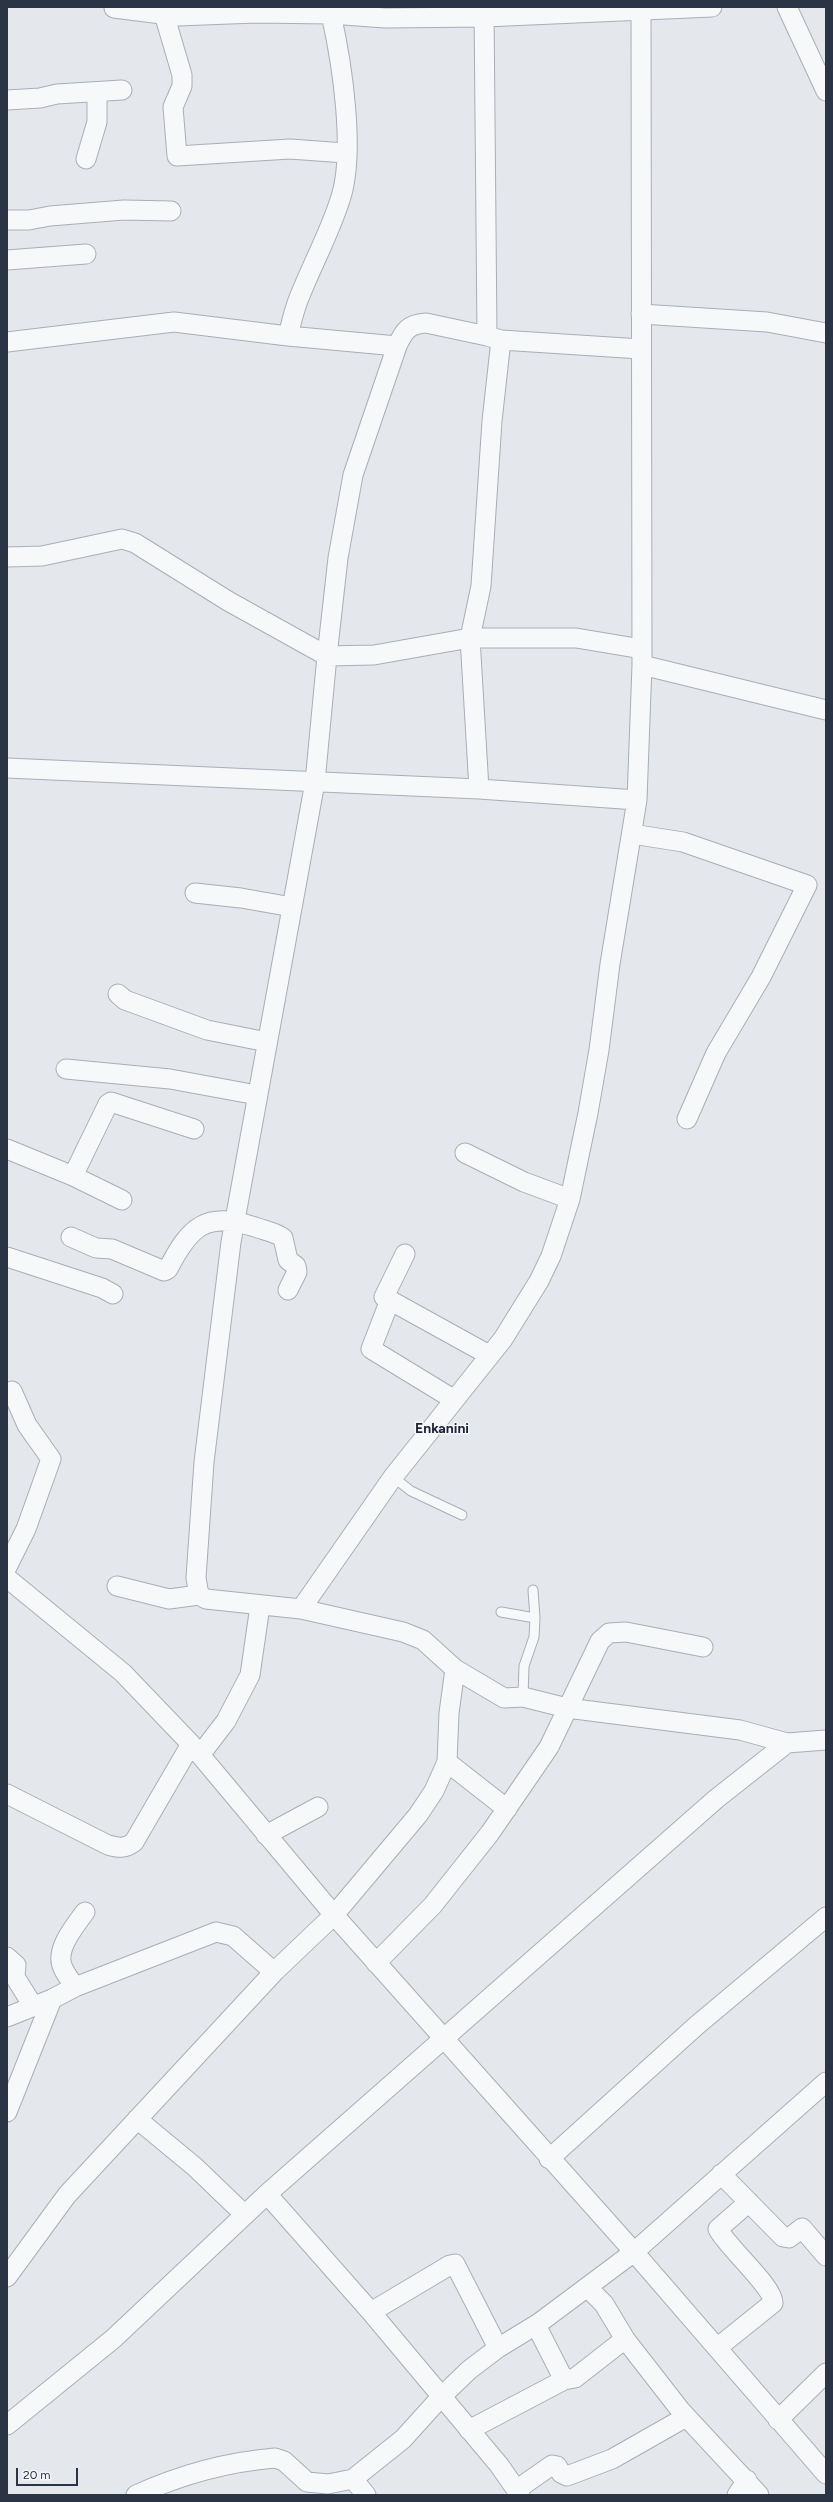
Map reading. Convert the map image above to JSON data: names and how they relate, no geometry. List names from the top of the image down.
{
  "districts": ["Enkanini"],
  "scale_bar": "20 m"
}
